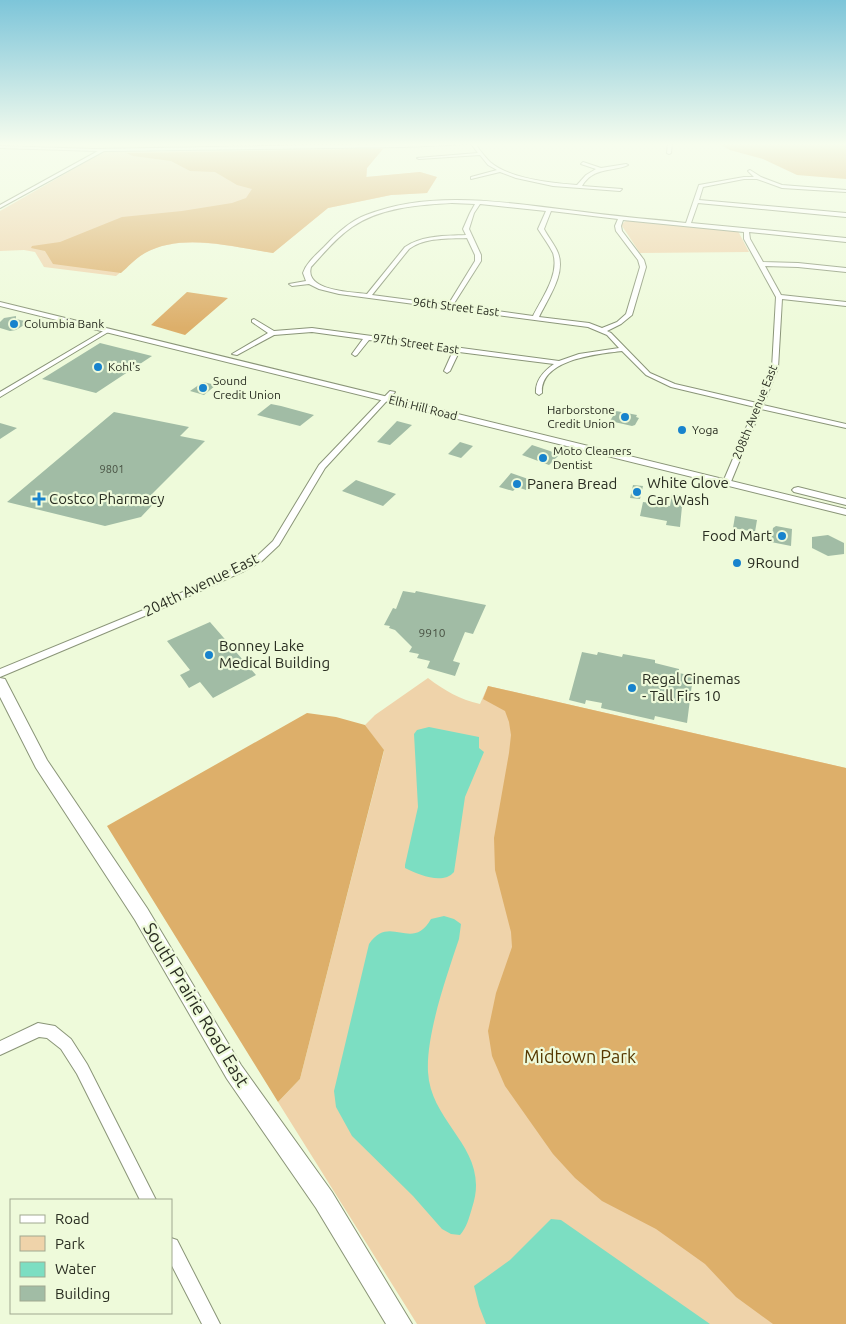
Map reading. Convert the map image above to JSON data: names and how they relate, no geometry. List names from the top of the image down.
{
  "streets": {
    "main road": ["Elhi Hill Road", "South Prairie Road East"],
    "street": [
      "96th Street East",
      "97th Street East",
      "208th Avenue East",
      "204th Avenue East"
    ]
  },
  "crossings": [
    ["Elhi Hill Road", "208th Avenue East"],
    ["Elhi Hill Road", "204th Avenue East"]
  ],
  "parks": ["Midtown Park"],
  "places": {
    "other": [
      "Columbia Bank",
      "Kohl's",
      "Sound Credit Union",
      "Harborstone Credit Union",
      "Yoga",
      "Moto Cleaners Dentist",
      "Panera Bread",
      "White Glove Car Wash",
      "Food Mart",
      "9Round",
      "Bonney Lake Medical Building",
      "Regal Cinemas - Tall Firs 10"
    ],
    "health": ["Costco Pharmacy"]
  },
  "house_numbers": ["9801", "9910"],
  "legend": [
    "Road",
    "Park",
    "Water",
    "Building"
  ]
}
